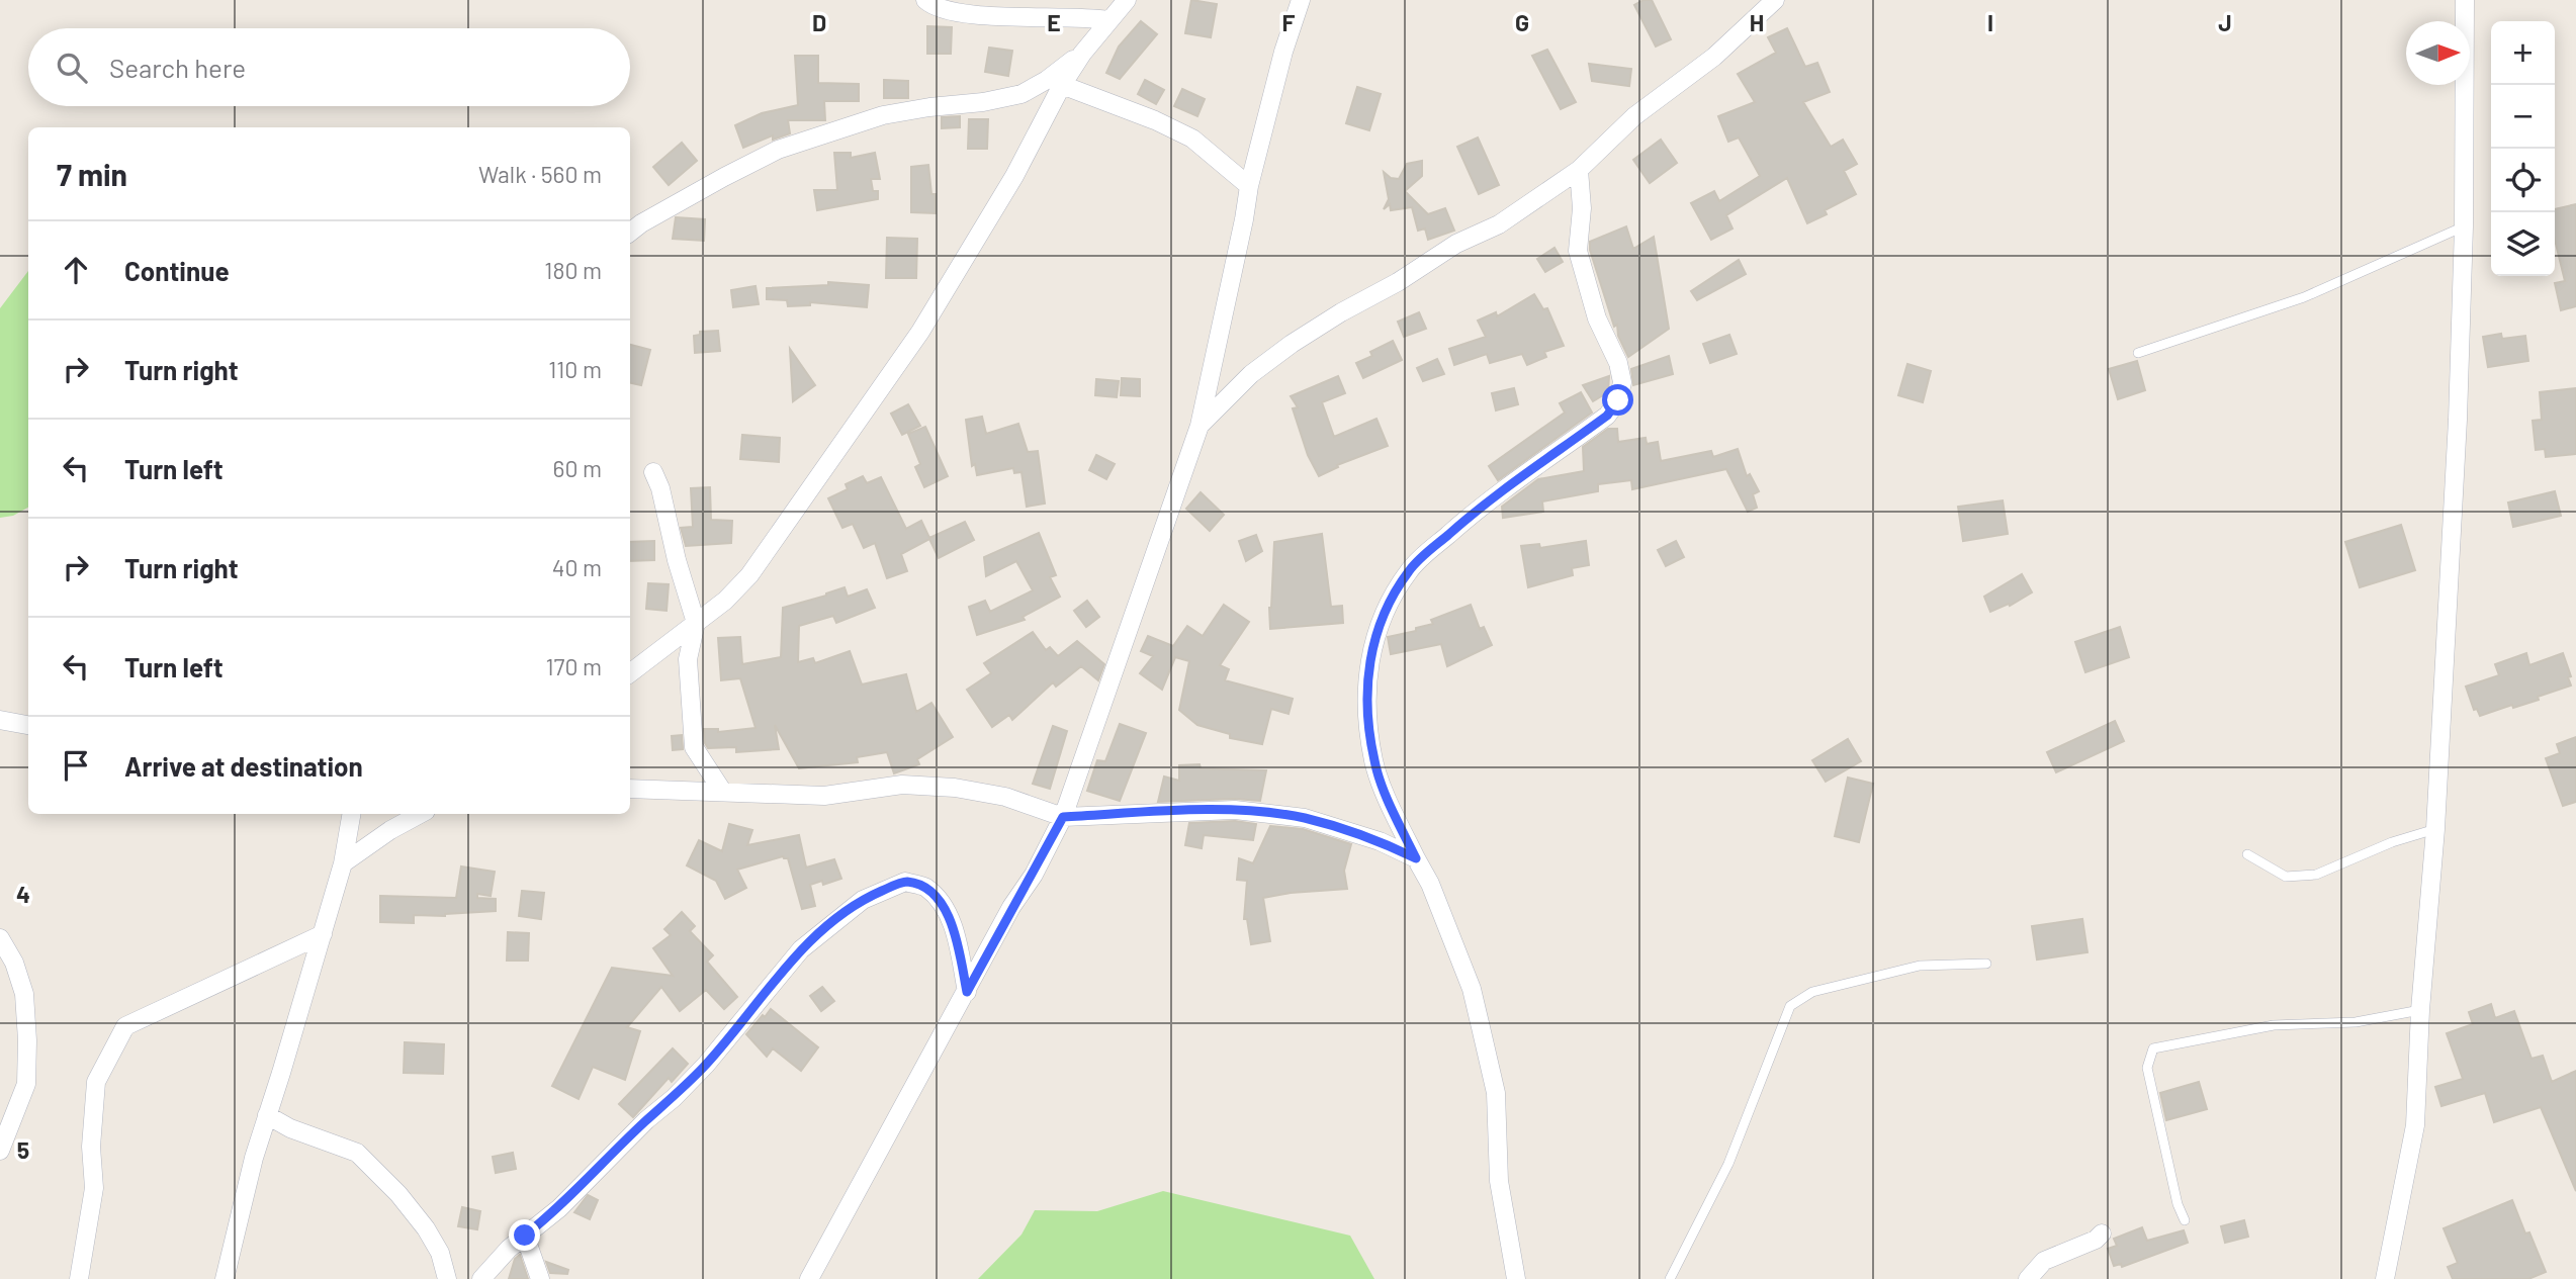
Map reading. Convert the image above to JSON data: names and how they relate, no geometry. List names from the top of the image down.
{
  "north": "right",
  "page": {
    "map_buttons": ["+", "−"],
    "search": "Search here",
    "heading": ["7 min", "Walk · 560 m"],
    "list": [
      ["Continue", "180 m"],
      ["Turn right", "110 m"],
      ["Turn left", "60 m"],
      ["Turn right", "40 m"],
      ["Turn left", "170 m"],
      "Arrive at destination"
    ]
  },
  "grid": {
    "columns": [
      "D",
      "E",
      "F",
      "G",
      "H",
      "I",
      "J"
    ],
    "rows": ["4", "5"]
  }
}
